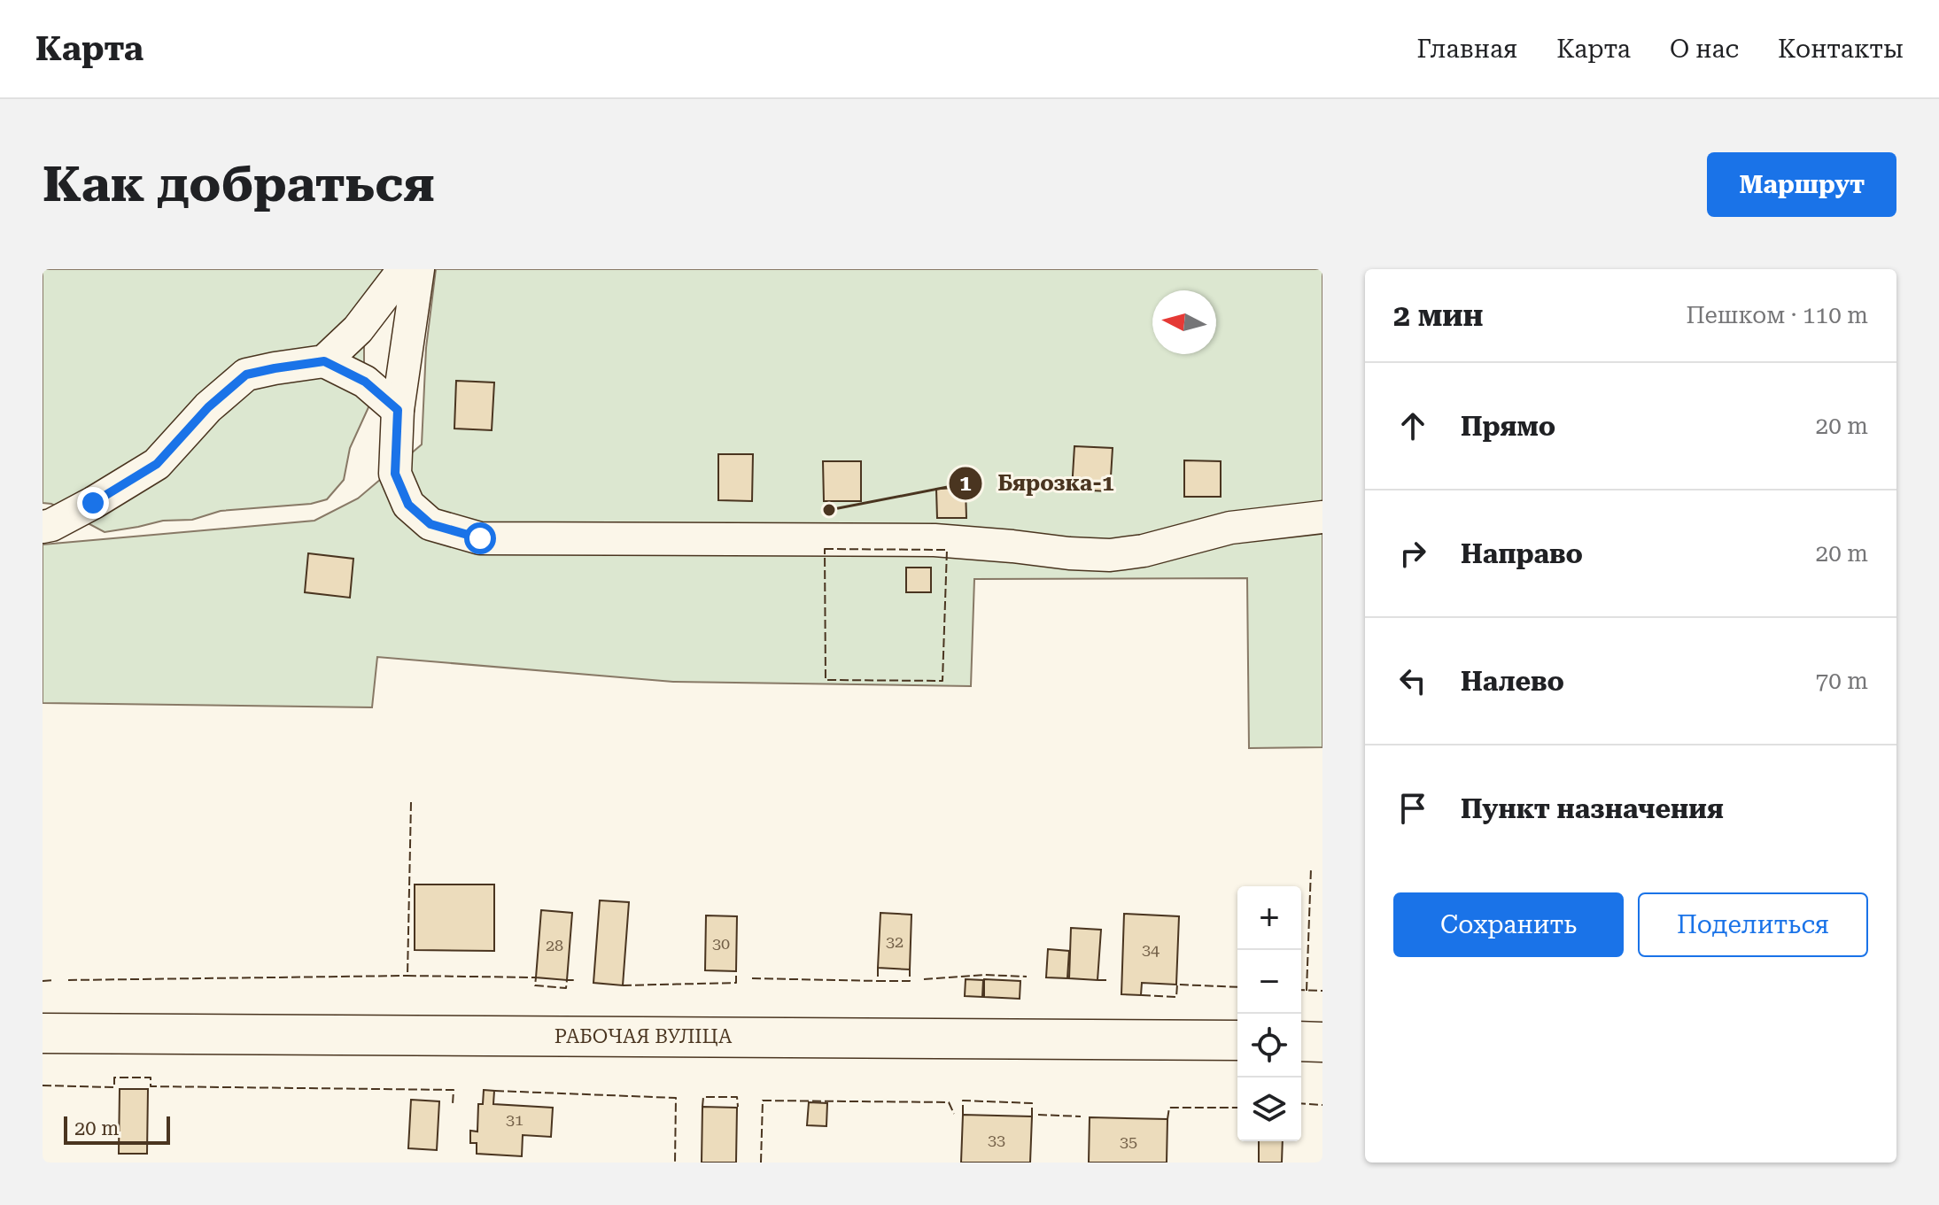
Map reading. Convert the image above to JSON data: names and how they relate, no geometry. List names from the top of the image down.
{
  "streets": {
    "street": ["РАБОЧАЯ ВУЛІЦА"]
  },
  "places": ["Бярозка-1"],
  "house_numbers": [
    "32",
    "30",
    "28",
    "34",
    "31",
    "33",
    "35"
  ],
  "scale_bar": "20 m",
  "north": "left",
  "page": {
    "header": "Карта",
    "nav": [
      "Главная",
      "Карта",
      "О нас",
      "Контакты"
    ],
    "buttons": [
      "Маршрут",
      ["Сохранить", "Поделиться"]
    ],
    "title": "Как добраться",
    "heading": ["2 мин", "Пешком · 110 m"],
    "list": [
      ["Прямо", "20 m"],
      ["Направо", "20 m"],
      ["Налево", "70 m"],
      "Пункт назначения"
    ],
    "map_buttons": ["+", "−"],
    "scale": "20 m"
  }
}
